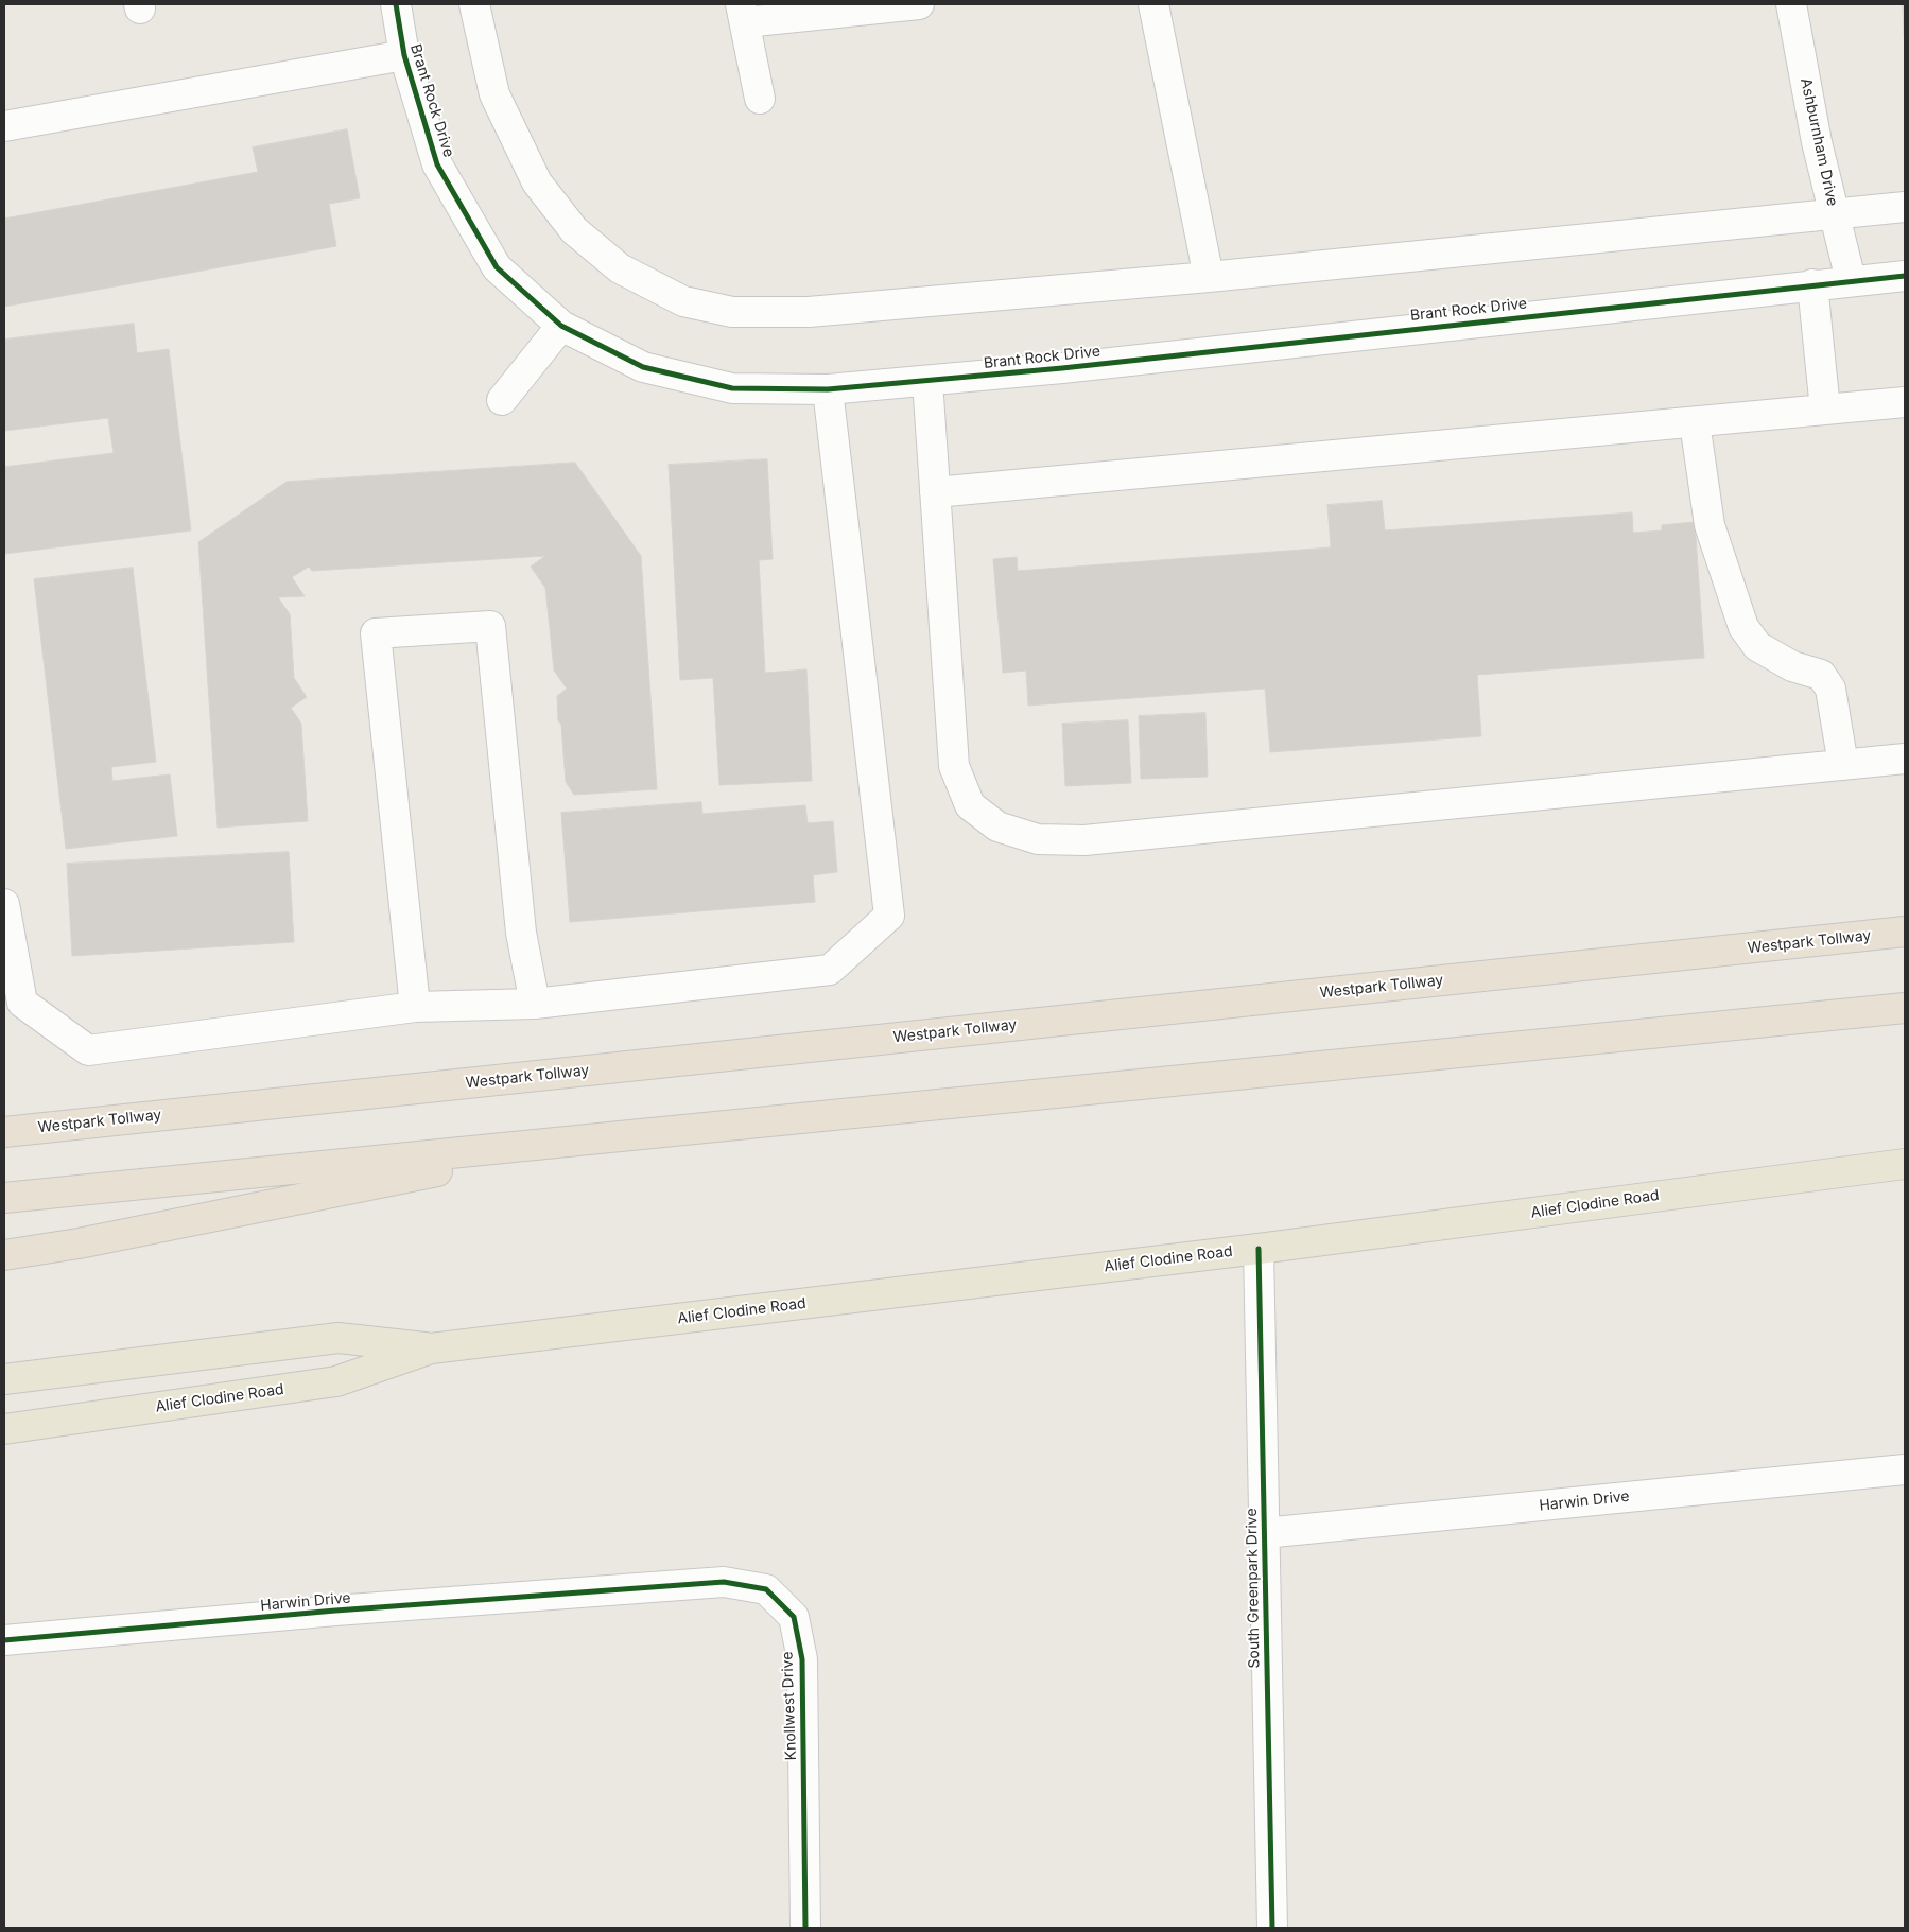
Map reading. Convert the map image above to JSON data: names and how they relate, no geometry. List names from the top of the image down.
{
  "streets": {
    "highway": ["Westpark Tollway"],
    "main road": ["Alief Clodine Road"],
    "street": [
      "Brant Rock Drive",
      "Ashburnham Drive",
      "Harwin Drive",
      "South Greenpark Drive",
      "Knollwest Drive"
    ]
  },
  "crossings": [
    ["Brant Rock Drive", "Ashburnham Drive"],
    ["Alief Clodine Road", "South Greenpark Drive"],
    ["Harwin Drive", "South Greenpark Drive"],
    ["Harwin Drive", "Knollwest Drive"]
  ]
}
